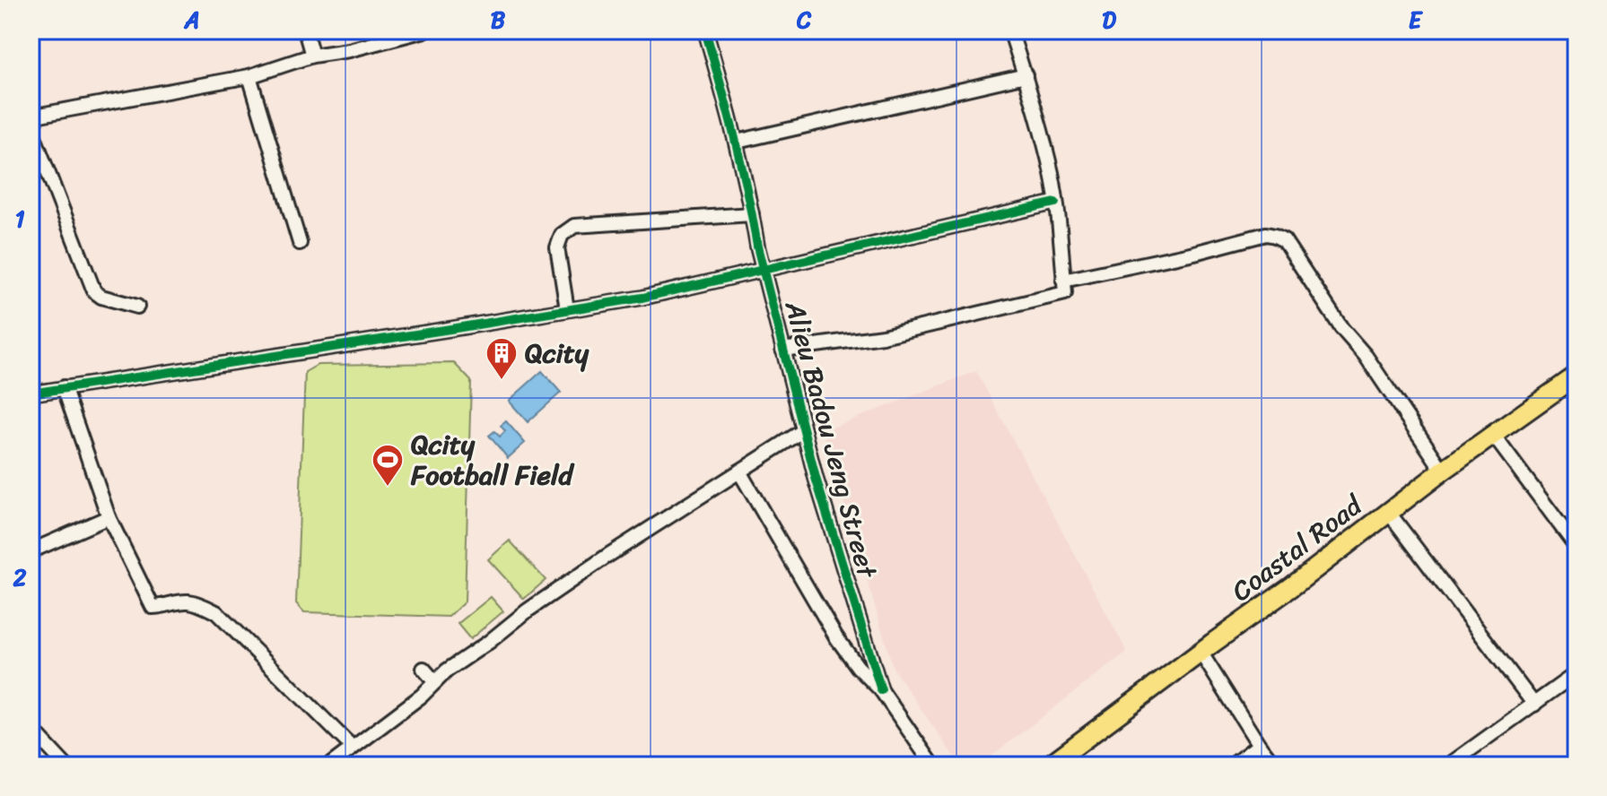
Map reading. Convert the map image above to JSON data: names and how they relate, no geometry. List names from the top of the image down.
{
  "streets": {
    "main road": ["Coastal Road"],
    "street": ["Alieu Badou Jeng Street"]
  },
  "places": {
    "building": ["Qcity"],
    "sports": ["Qcity Football Field"]
  },
  "grid": {
    "columns": [
      "A",
      "B",
      "C",
      "D",
      "E"
    ],
    "rows": ["1", "2"]
  }
}
